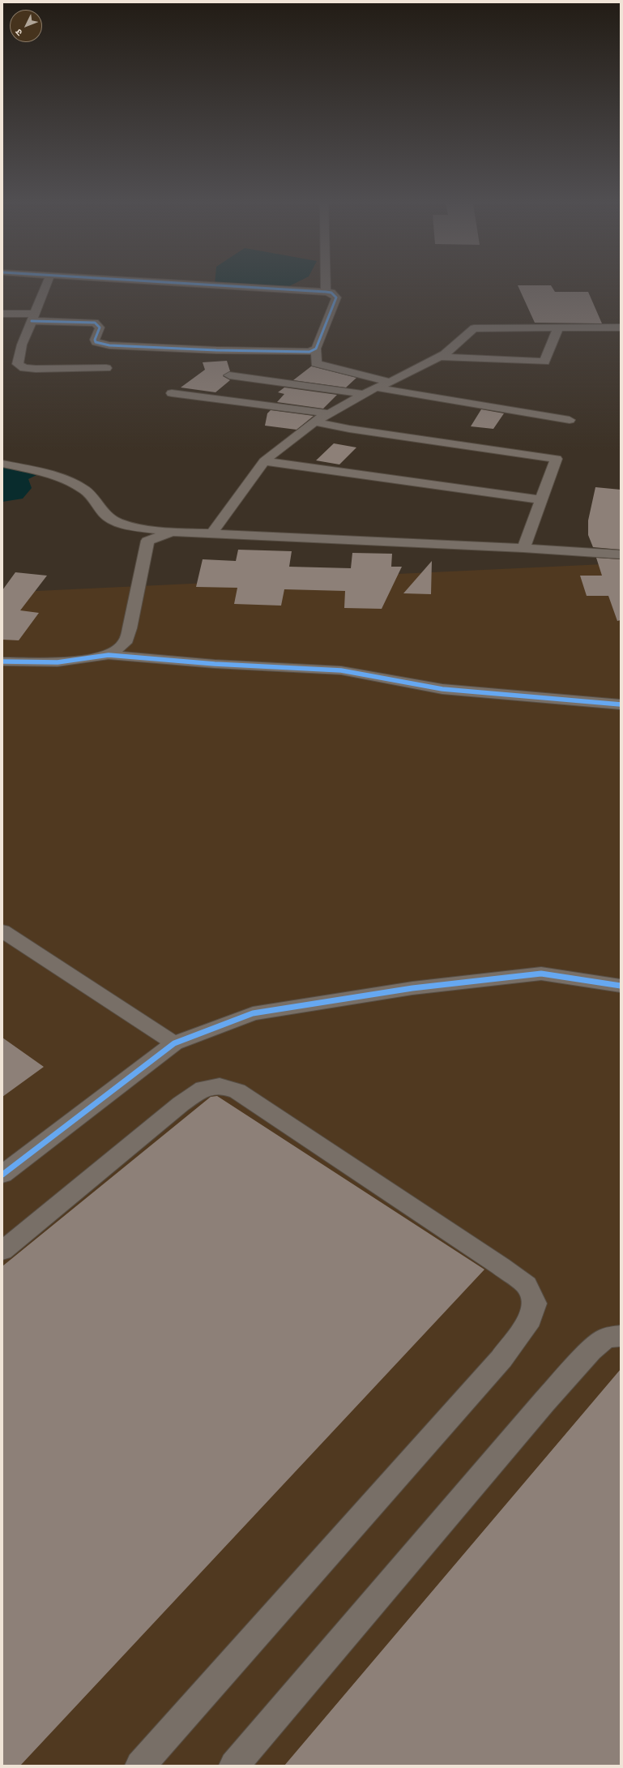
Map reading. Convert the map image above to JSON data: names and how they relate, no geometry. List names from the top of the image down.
{
  "north": "bottom left"
}
